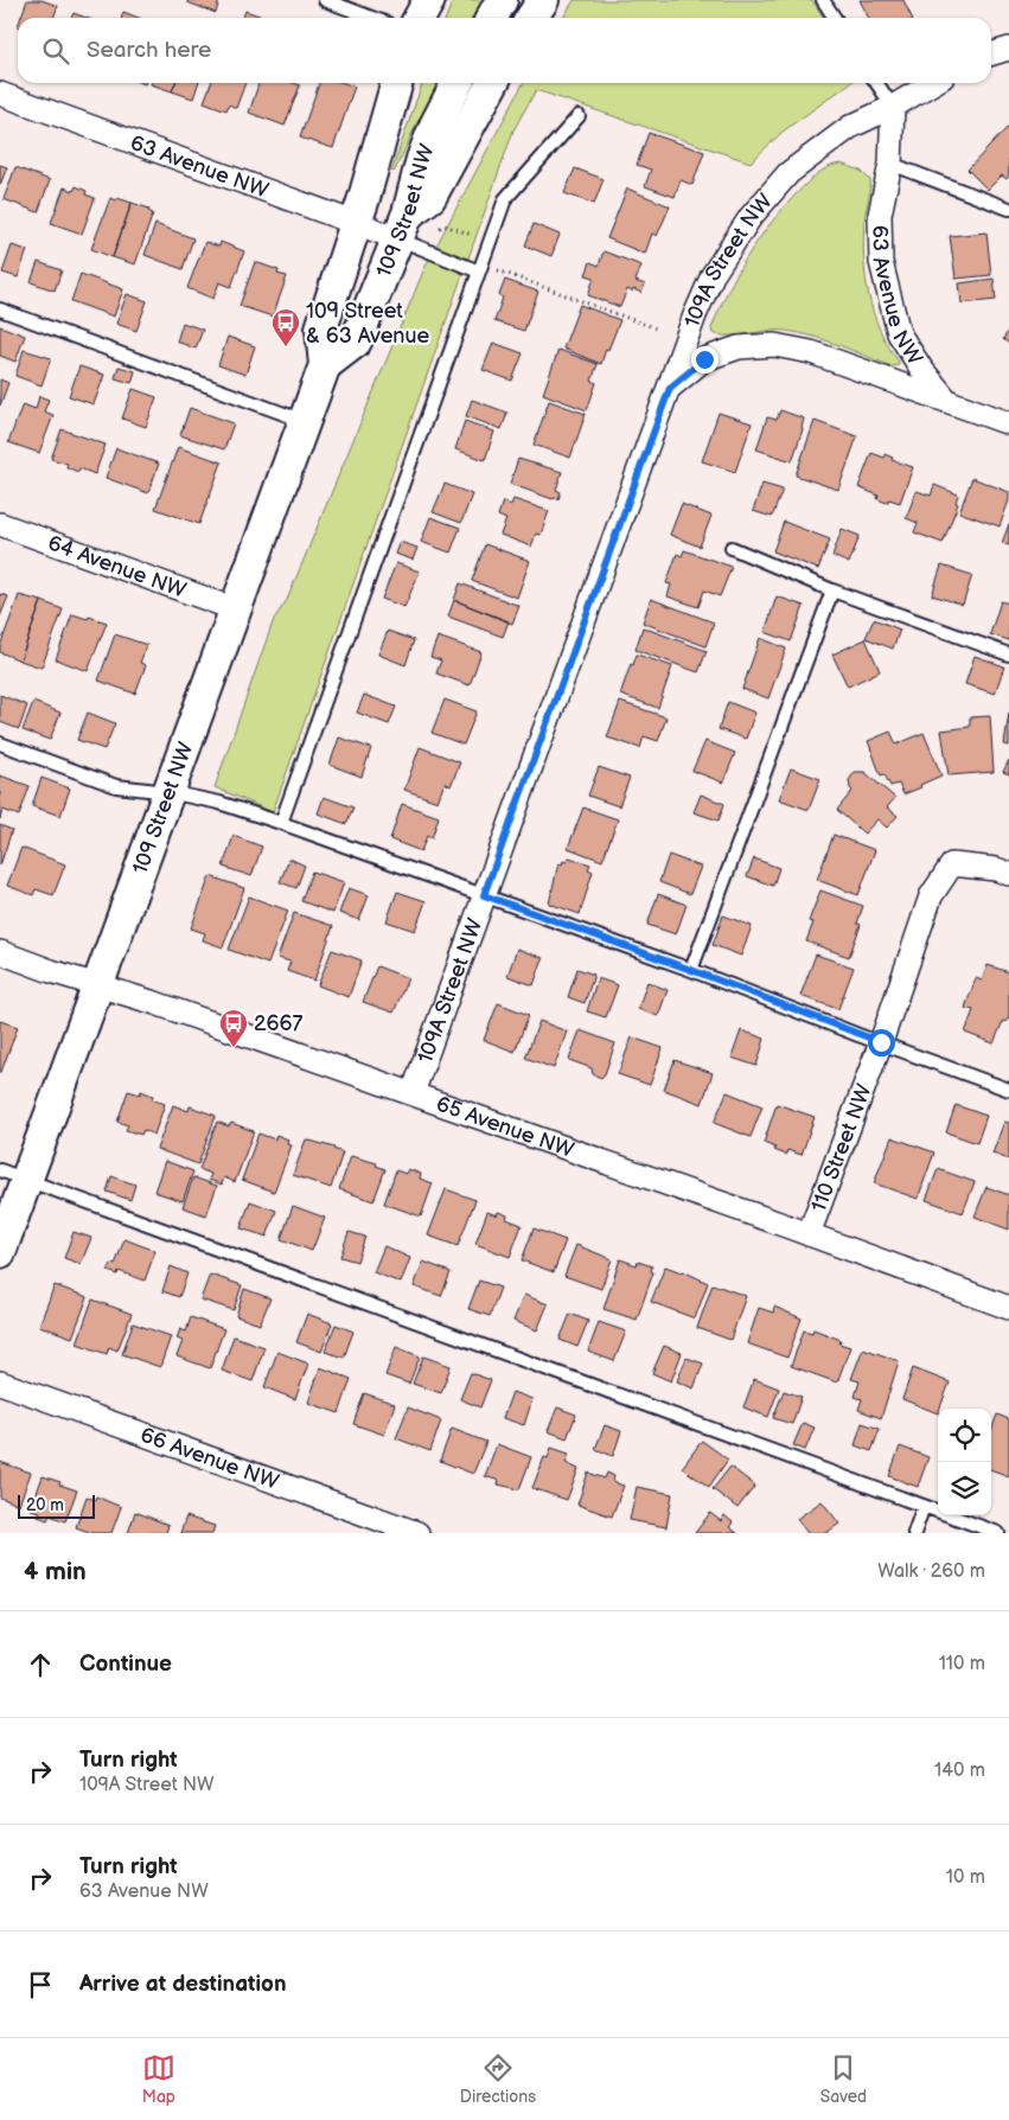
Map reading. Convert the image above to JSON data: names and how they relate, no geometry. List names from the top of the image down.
{
  "streets": {
    "main road": ["109 Street NW"],
    "street": [
      "63 Avenue NW",
      "109A Street NW",
      "64 Avenue NW",
      "65 Avenue NW",
      "110 Street NW",
      "66 Avenue NW"
    ]
  },
  "crossings": [
    ["63 Avenue NW", "109 Street NW"],
    ["63 Avenue NW", "109A Street NW"],
    ["109 Street NW", "64 Avenue NW"],
    ["109 Street NW", "65 Avenue NW"],
    ["109A Street NW", "65 Avenue NW"],
    ["65 Avenue NW", "110 Street NW"]
  ],
  "places": {
    "bus stop": ["109 Street & 63 Avenue", "2667"]
  },
  "scale_bar": "20 m",
  "page": {
    "search": "Search here",
    "scale": "20 m",
    "heading": ["4 min", "Walk · 260 m"],
    "list": [
      ["Continue", "110 m"],
      ["Turn right", "109A Street NW", "140 m"],
      ["Turn right", "63 Avenue NW", "10 m"],
      "Arrive at destination"
    ],
    "nav": ["Map", "Directions", "Saved"]
  }
}
